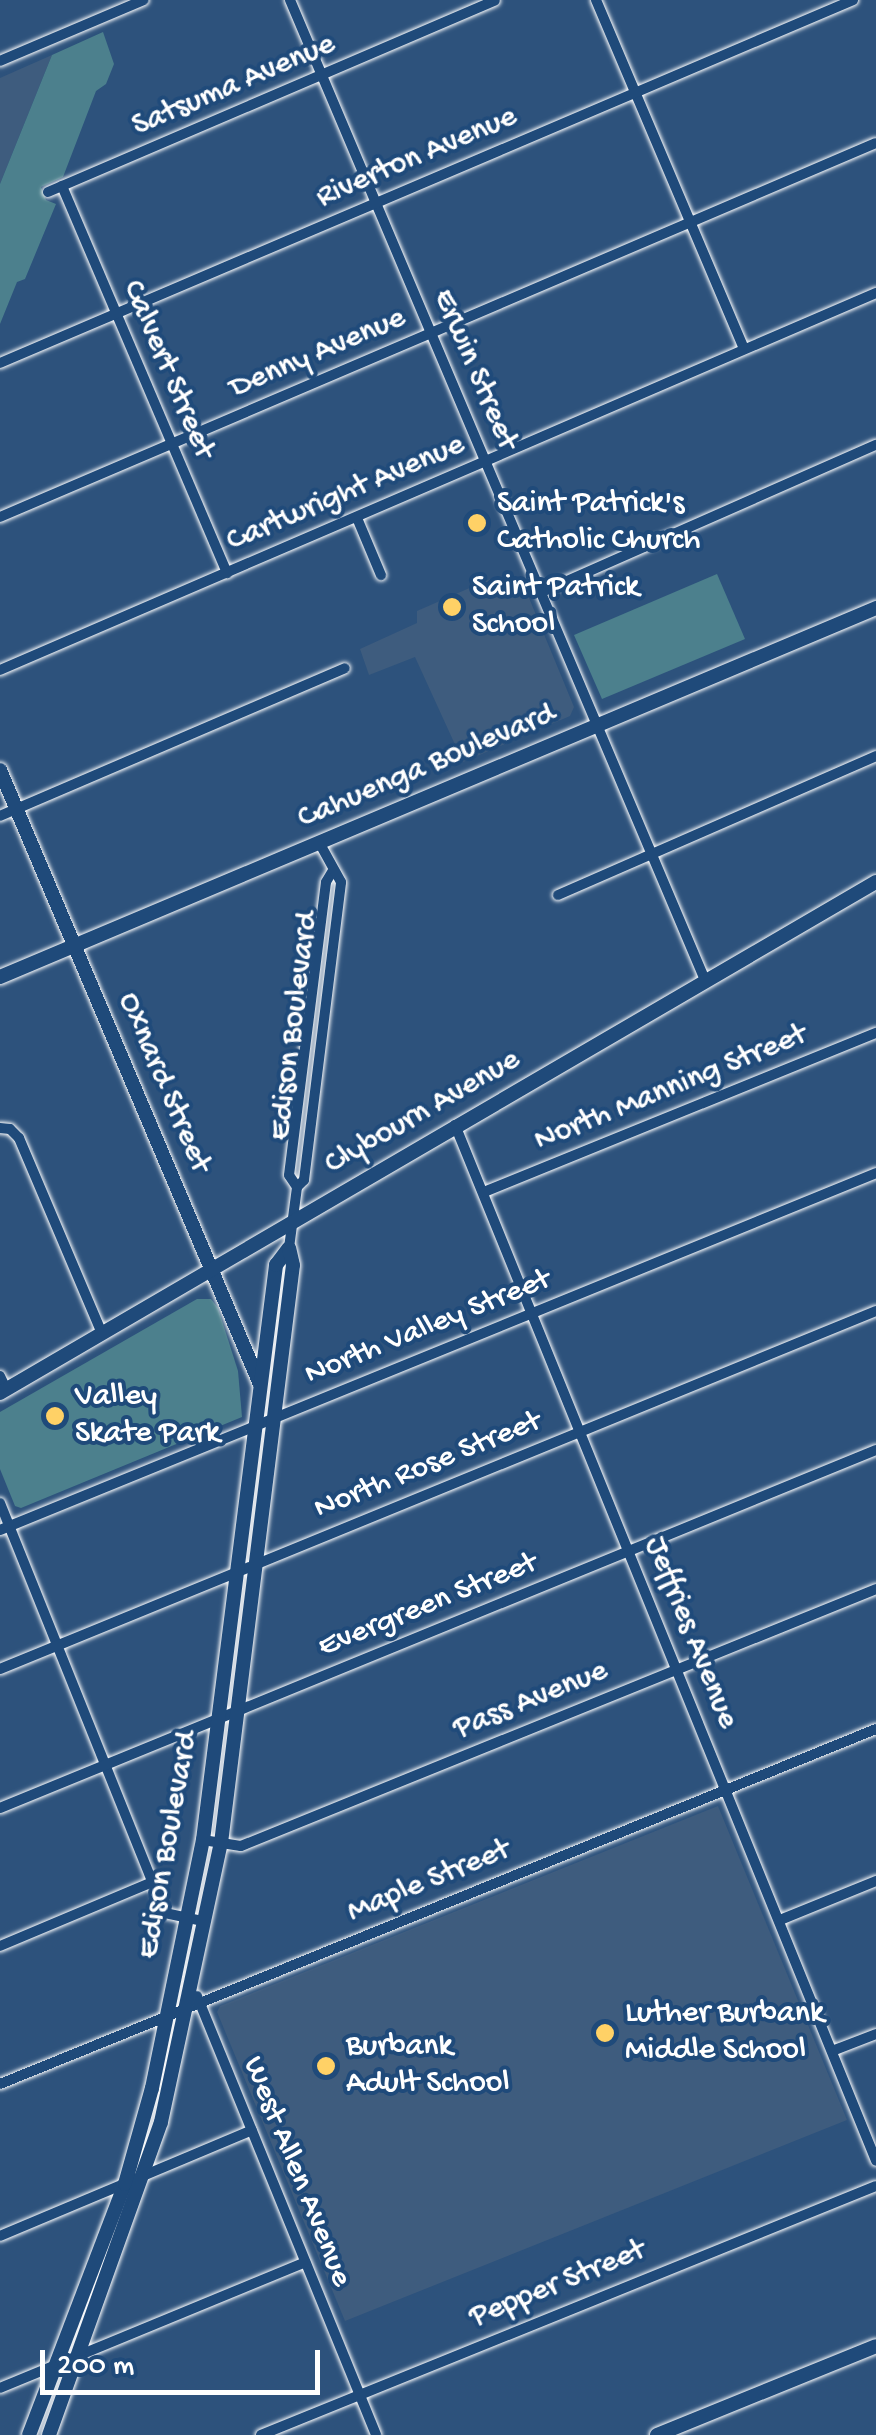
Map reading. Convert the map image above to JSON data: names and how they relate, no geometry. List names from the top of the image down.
{
  "streets": {
    "main road": [
      "Cahuenga Boulevard",
      "Edison Boulevard",
      "Oxnard Street",
      "Clybourn Avenue"
    ],
    "street": [
      "Satsuma Avenue",
      "Riverton Avenue",
      "Denny Avenue",
      "Calvert Street",
      "Erwin Street",
      "Cartwright Avenue",
      "North Manning Street",
      "North Valley Street",
      "North Rose Street",
      "Evergreen Street",
      "Jeffries Avenue",
      "Pass Avenue",
      "Maple Street",
      "West Allen Avenue",
      "Pepper Street"
    ]
  },
  "crossings": [
    ["Satsuma Avenue", "Calvert Street"],
    ["Satsuma Avenue", "Erwin Street"],
    ["Riverton Avenue", "Calvert Street"],
    ["Riverton Avenue", "Erwin Street"],
    ["Denny Avenue", "Calvert Street"],
    ["Denny Avenue", "Erwin Street"],
    ["Calvert Street", "Cartwright Avenue"],
    ["Erwin Street", "Cartwright Avenue"],
    ["Erwin Street", "Cahuenga Boulevard"],
    ["Erwin Street", "Clybourn Avenue"],
    ["Cahuenga Boulevard", "Edison Boulevard"],
    ["Cahuenga Boulevard", "Oxnard Street"],
    ["Edison Boulevard", "Oxnard Street"],
    ["Edison Boulevard", "Clybourn Avenue"],
    ["Edison Boulevard", "North Valley Street"],
    ["Edison Boulevard", "North Rose Street"],
    ["Edison Boulevard", "Evergreen Street"],
    ["Edison Boulevard", "Pass Avenue"],
    ["Edison Boulevard", "Maple Street"],
    ["Edison Boulevard", "West Allen Avenue"],
    ["Oxnard Street", "Clybourn Avenue"],
    ["Oxnard Street", "North Valley Street"],
    ["North Manning Street", "Jeffries Avenue"],
    ["Clybourn Avenue", "Jeffries Avenue"],
    ["North Valley Street", "Jeffries Avenue"],
    ["North Rose Street", "Jeffries Avenue"],
    ["Evergreen Street", "Jeffries Avenue"],
    ["Jeffries Avenue", "Pass Avenue"],
    ["Jeffries Avenue", "Maple Street"],
    ["Maple Street", "West Allen Avenue"],
    ["West Allen Avenue", "Pepper Street"]
  ],
  "places": [
    "Saint Patrick's Catholic Church",
    "Saint Patrick School",
    "Valley Skate Park",
    "Luther Burbank Middle School",
    "Burbank Adult School"
  ],
  "scale_bar": "200 m"
}
